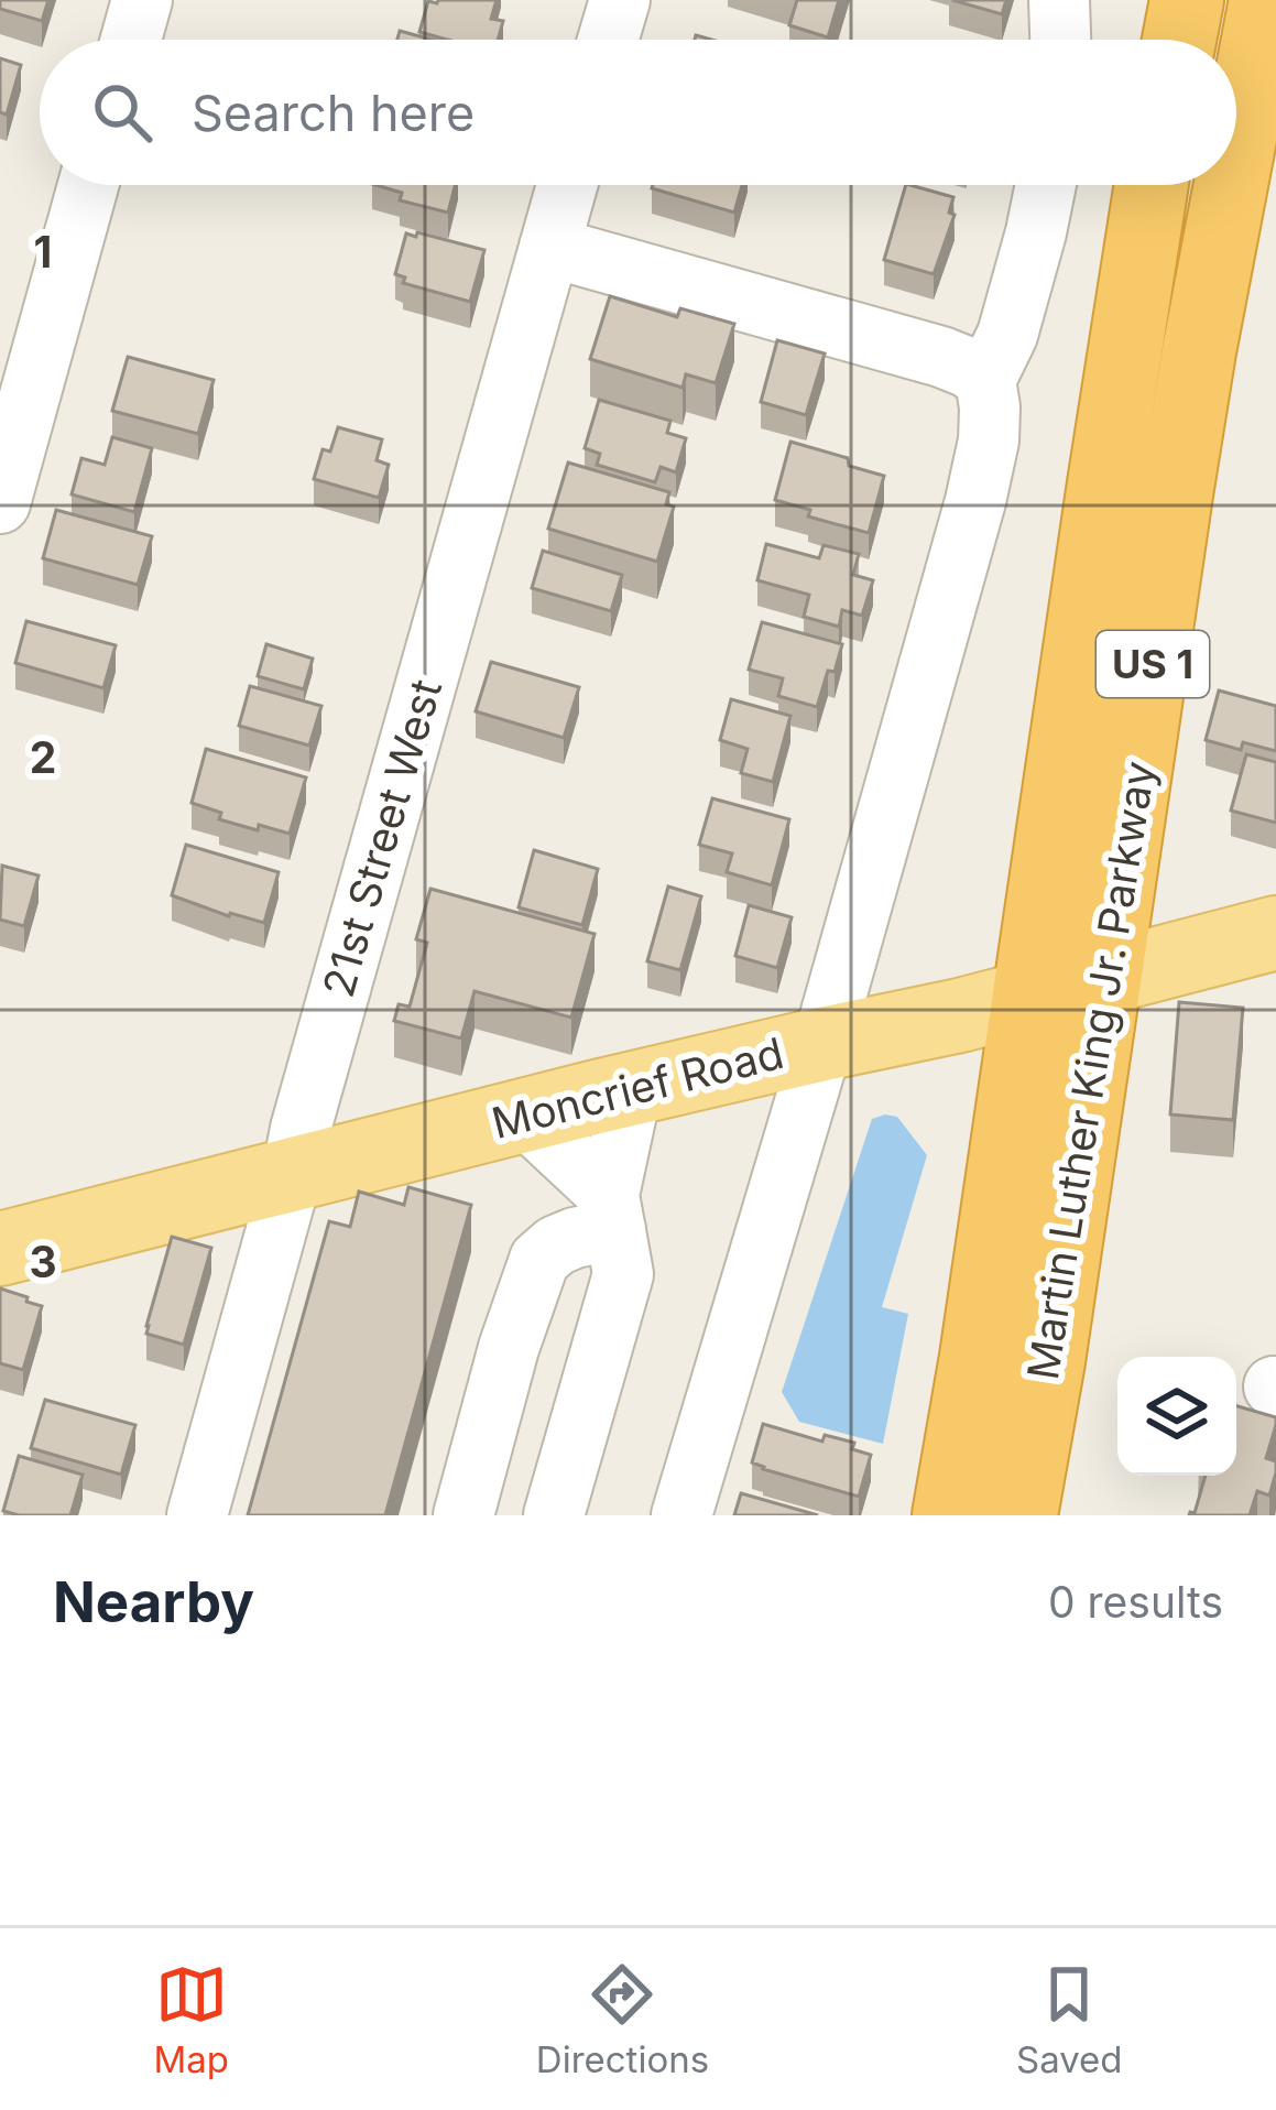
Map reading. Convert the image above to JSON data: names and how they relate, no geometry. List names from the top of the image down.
{
  "streets": {
    "highway": ["US 1", "Martin Luther King Jr. Parkway"],
    "main road": ["Moncrief Road"],
    "street": ["21st Street West"]
  },
  "crossings": [
    ["21st Street West", "Moncrief Road"],
    ["Martin Luther King Jr. Parkway", "Moncrief Road"]
  ],
  "page": {
    "search": "Search here",
    "heading": ["Nearby", "0 results"],
    "nav": ["Map", "Directions", "Saved"]
  },
  "grid": {
    "rows": ["1", "2", "3"]
  }
}
